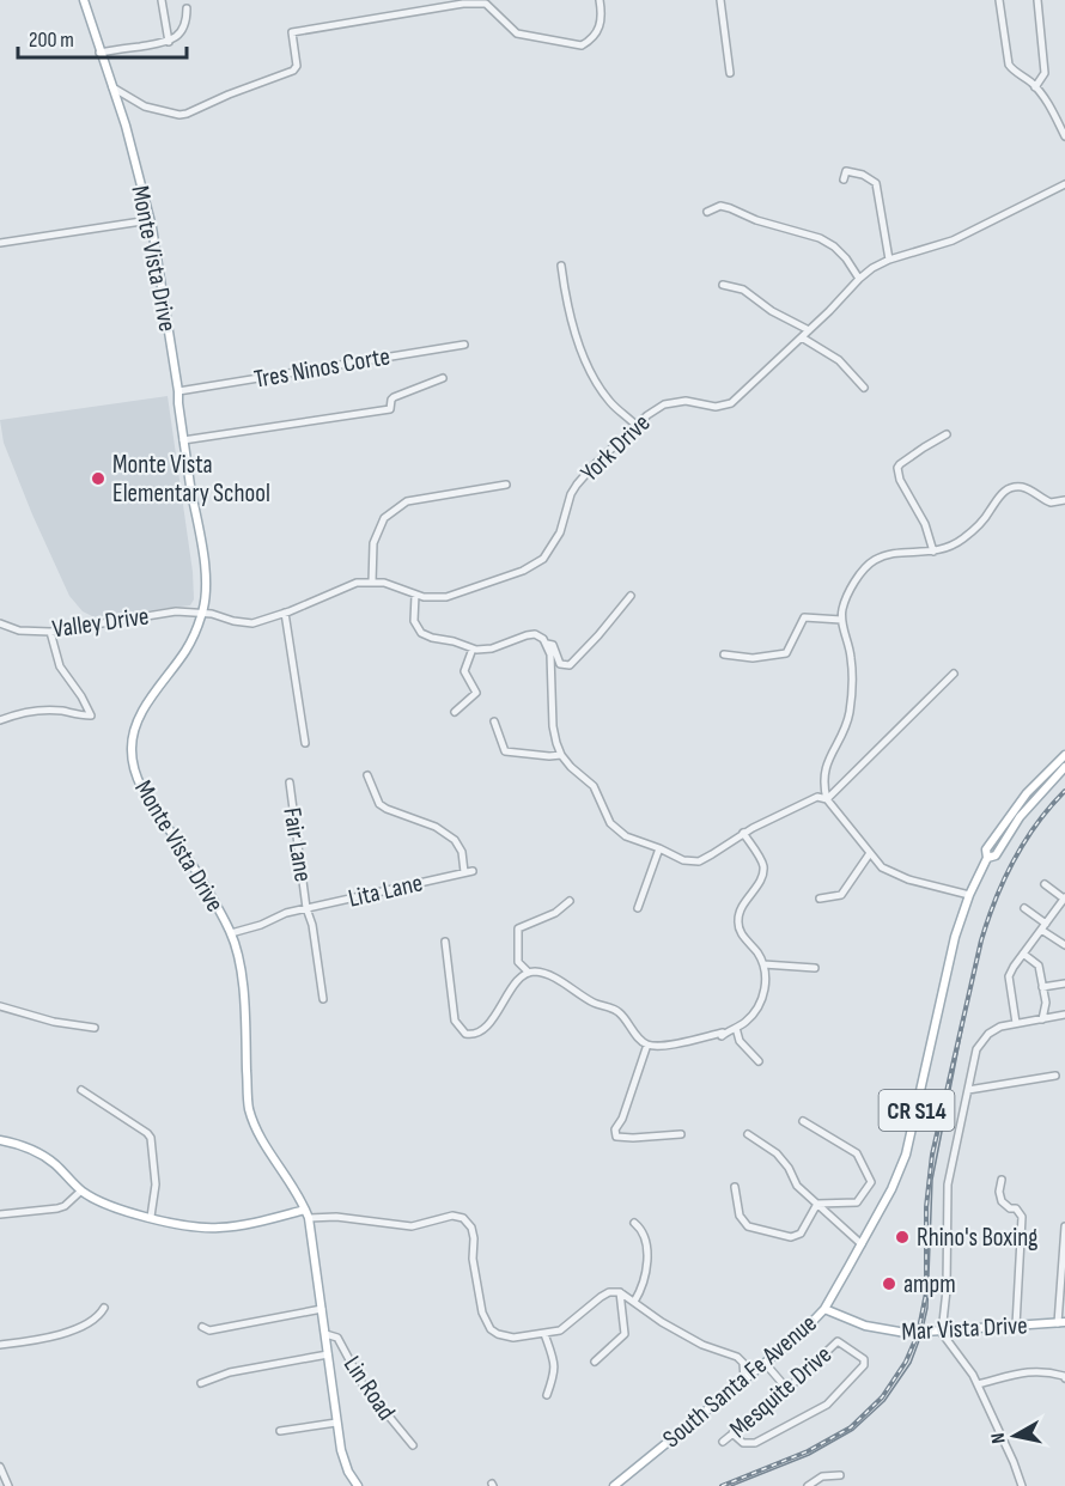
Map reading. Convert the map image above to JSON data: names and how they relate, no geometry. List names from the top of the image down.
{
  "streets": {
    "main road": [
      "Monte Vista Drive",
      "CR S14",
      "Mar Vista Drive",
      "South Santa Fe Avenue"
    ],
    "street": [
      "Tres Ninos Corte",
      "York Drive",
      "Valley Drive",
      "Fair Lane",
      "Lita Lane",
      "Lin Road",
      "Mesquite Drive"
    ]
  },
  "crossings": [
    ["Monte Vista Drive", "Tres Ninos Corte"],
    ["Monte Vista Drive", "York Drive"],
    ["Monte Vista Drive", "Valley Drive"],
    ["Monte Vista Drive", "Lita Lane"],
    ["Monte Vista Drive", "Lin Road"],
    ["York Drive", "Valley Drive"],
    ["Fair Lane", "Lita Lane"],
    ["Mar Vista Drive", "South Santa Fe Avenue"]
  ],
  "places": ["Monte Vista Elementary School", "Rhino's Boxing", "ampm"],
  "scale_bar": "200 m",
  "north": "left"
}
